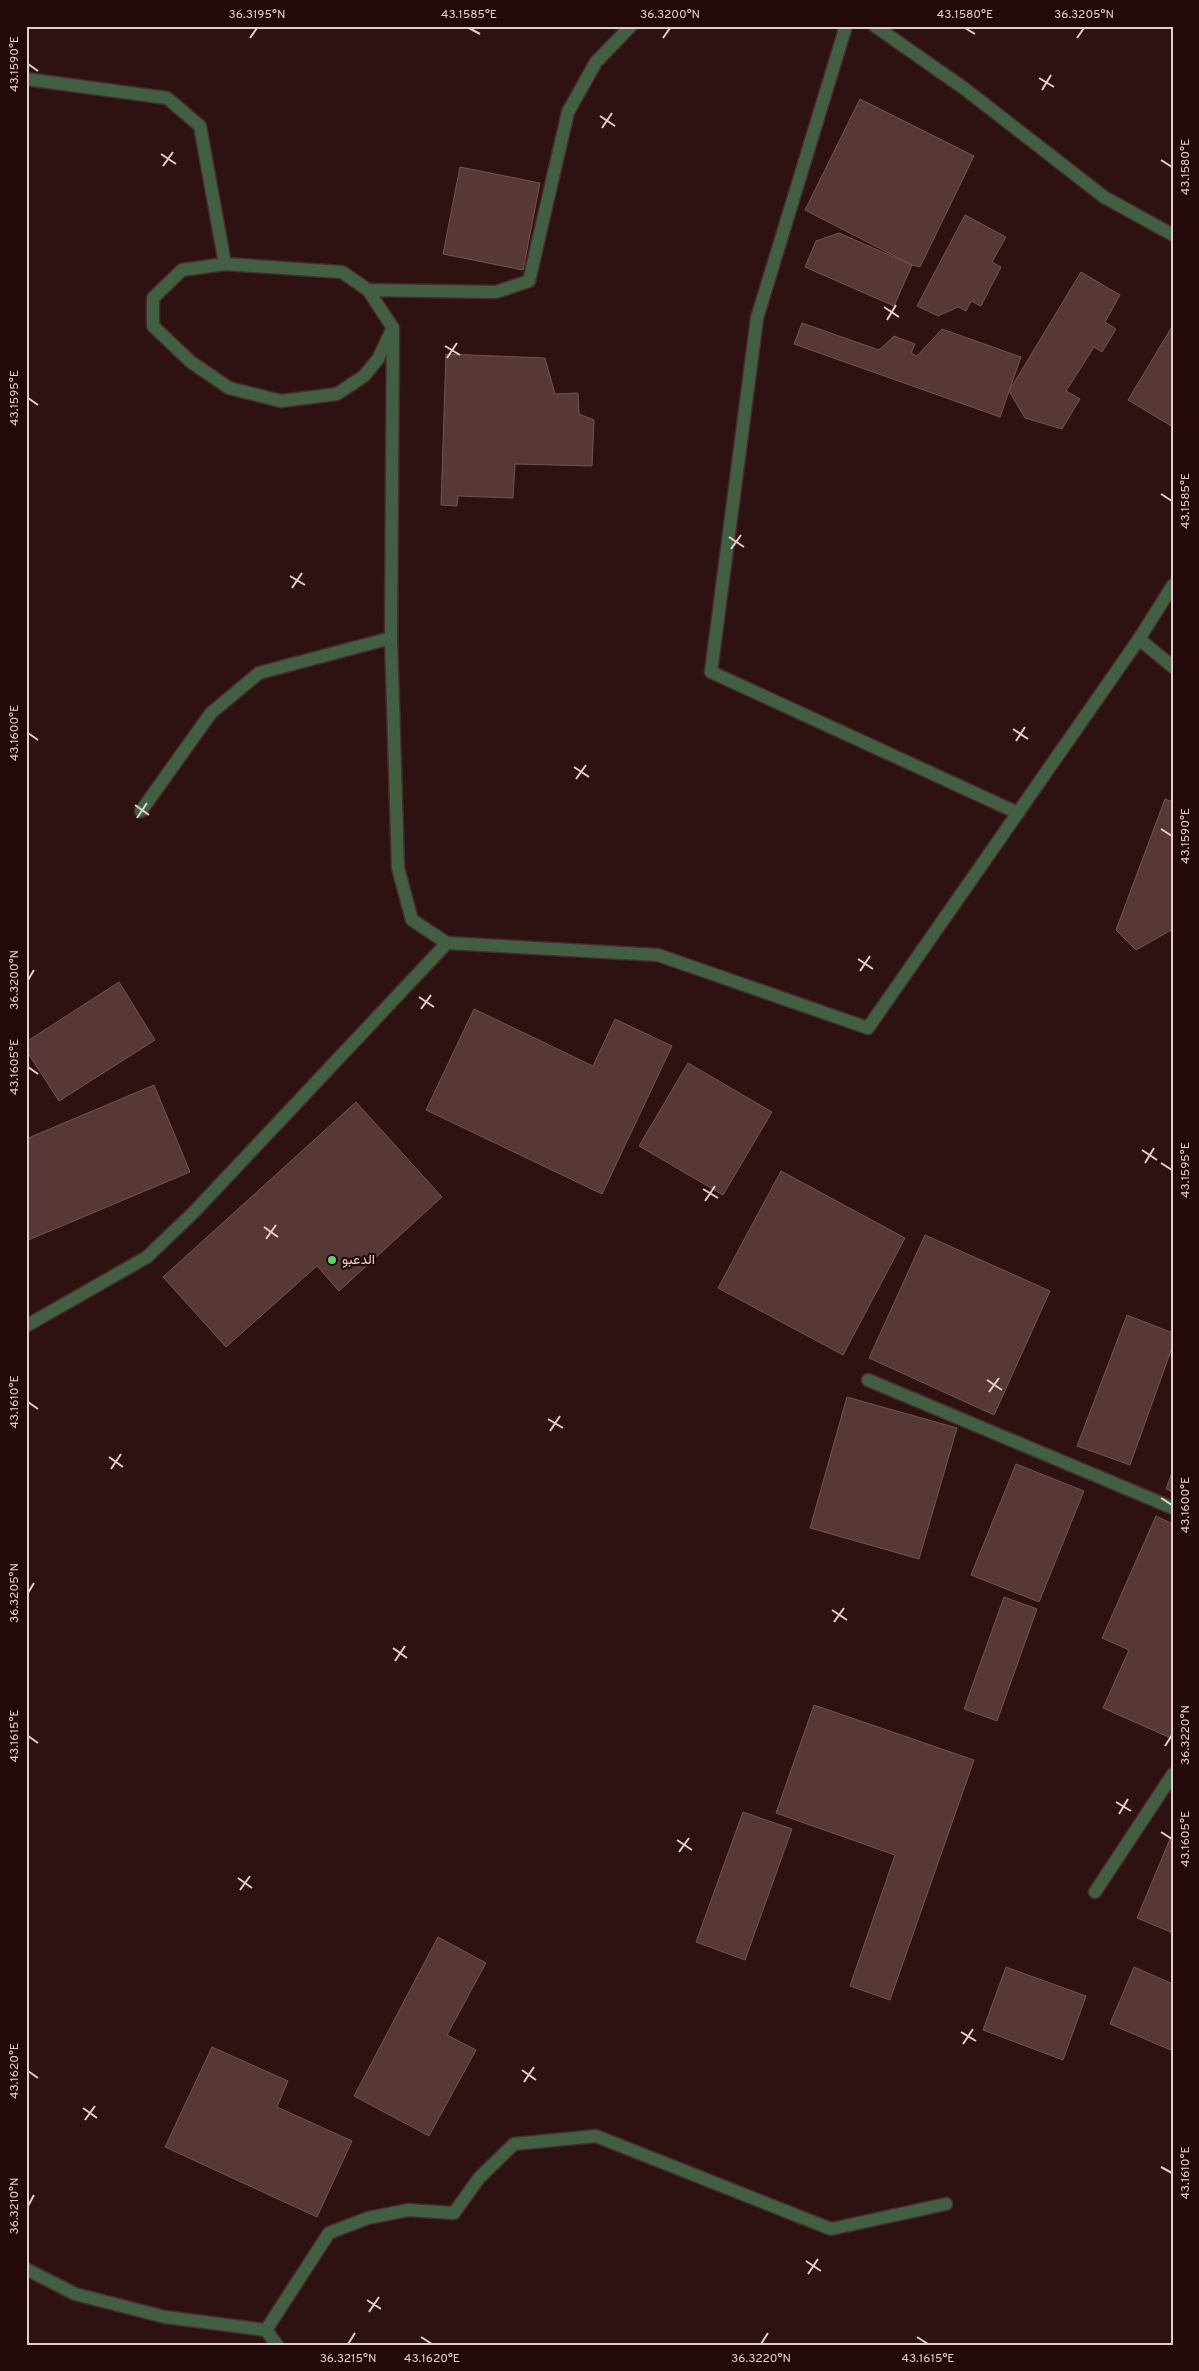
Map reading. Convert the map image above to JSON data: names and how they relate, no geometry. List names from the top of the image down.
{
  "places": ["الدعبو"],
  "coordinates": [
    "36.3195°N",
    "43.1585°E",
    "36.3200°N",
    "43.1580°E",
    "36.3205°N",
    "43.1590°E",
    "43.1595°E",
    "43.1600°E",
    "43.1605°E",
    "43.1610°E",
    "36.3220°N",
    "43.1615°E",
    "43.1620°E",
    "36.3210°N",
    "36.3215°N"
  ]
}
